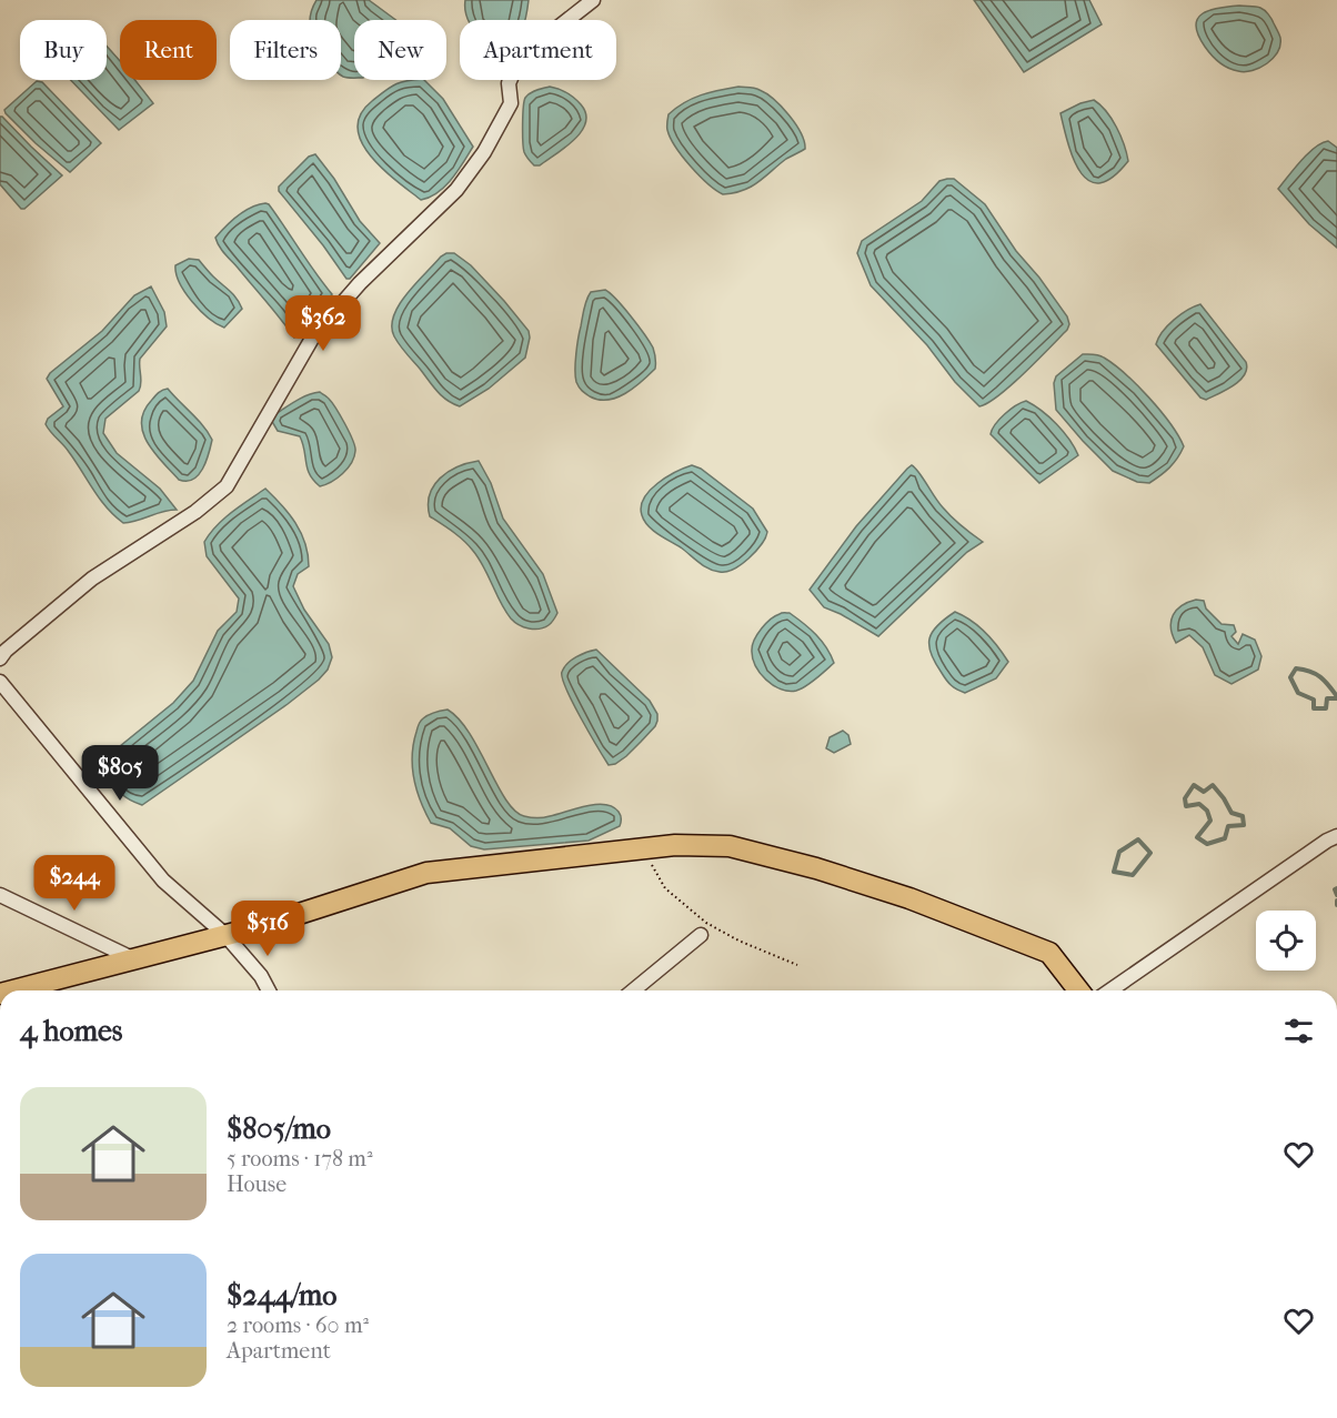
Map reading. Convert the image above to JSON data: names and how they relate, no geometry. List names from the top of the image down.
{
  "page": {
    "chip": [
      "Buy",
      "Rent",
      "Filters",
      "New",
      "Apartment"
    ],
    "price": [
      "$362",
      "$805",
      "$244",
      "$516"
    ],
    "heading": "4 homes",
    "list": [
      {
        "name": "$805/mo",
        "note": "5 rooms · 178 m² · House"
      },
      {
        "name": "$244/mo",
        "note": "2 rooms · 60 m² · Apartment"
      }
    ]
  }
}
